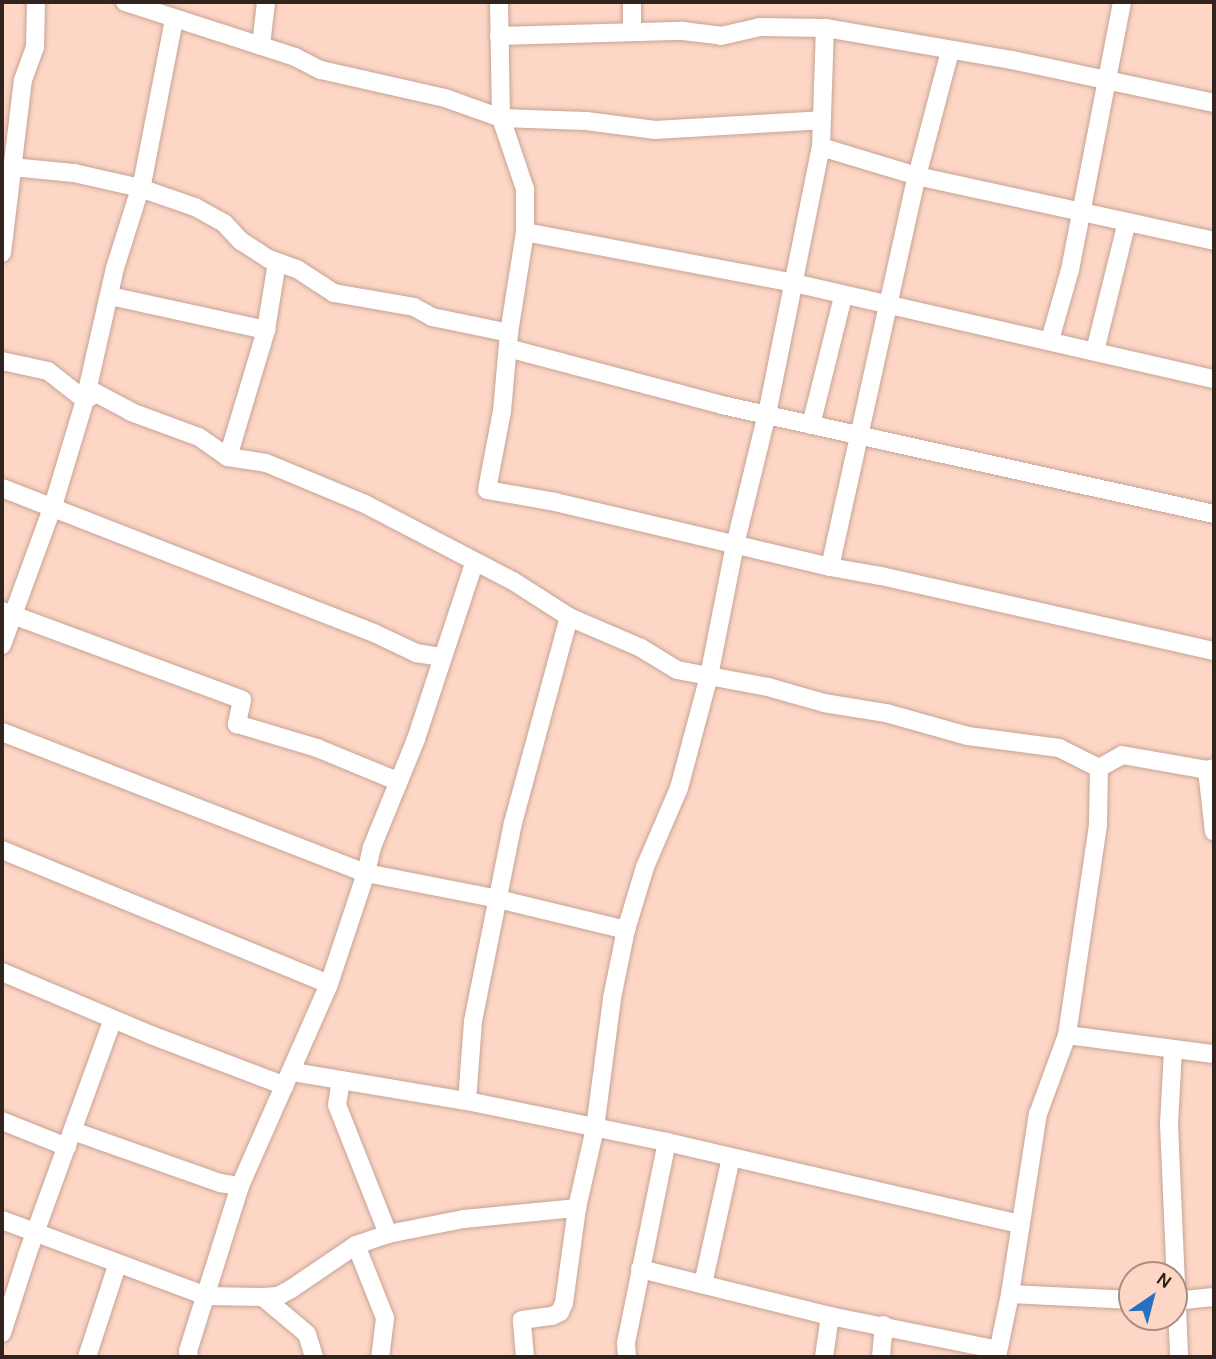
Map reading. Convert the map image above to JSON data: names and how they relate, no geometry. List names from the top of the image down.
{
  "north": "top right"
}
